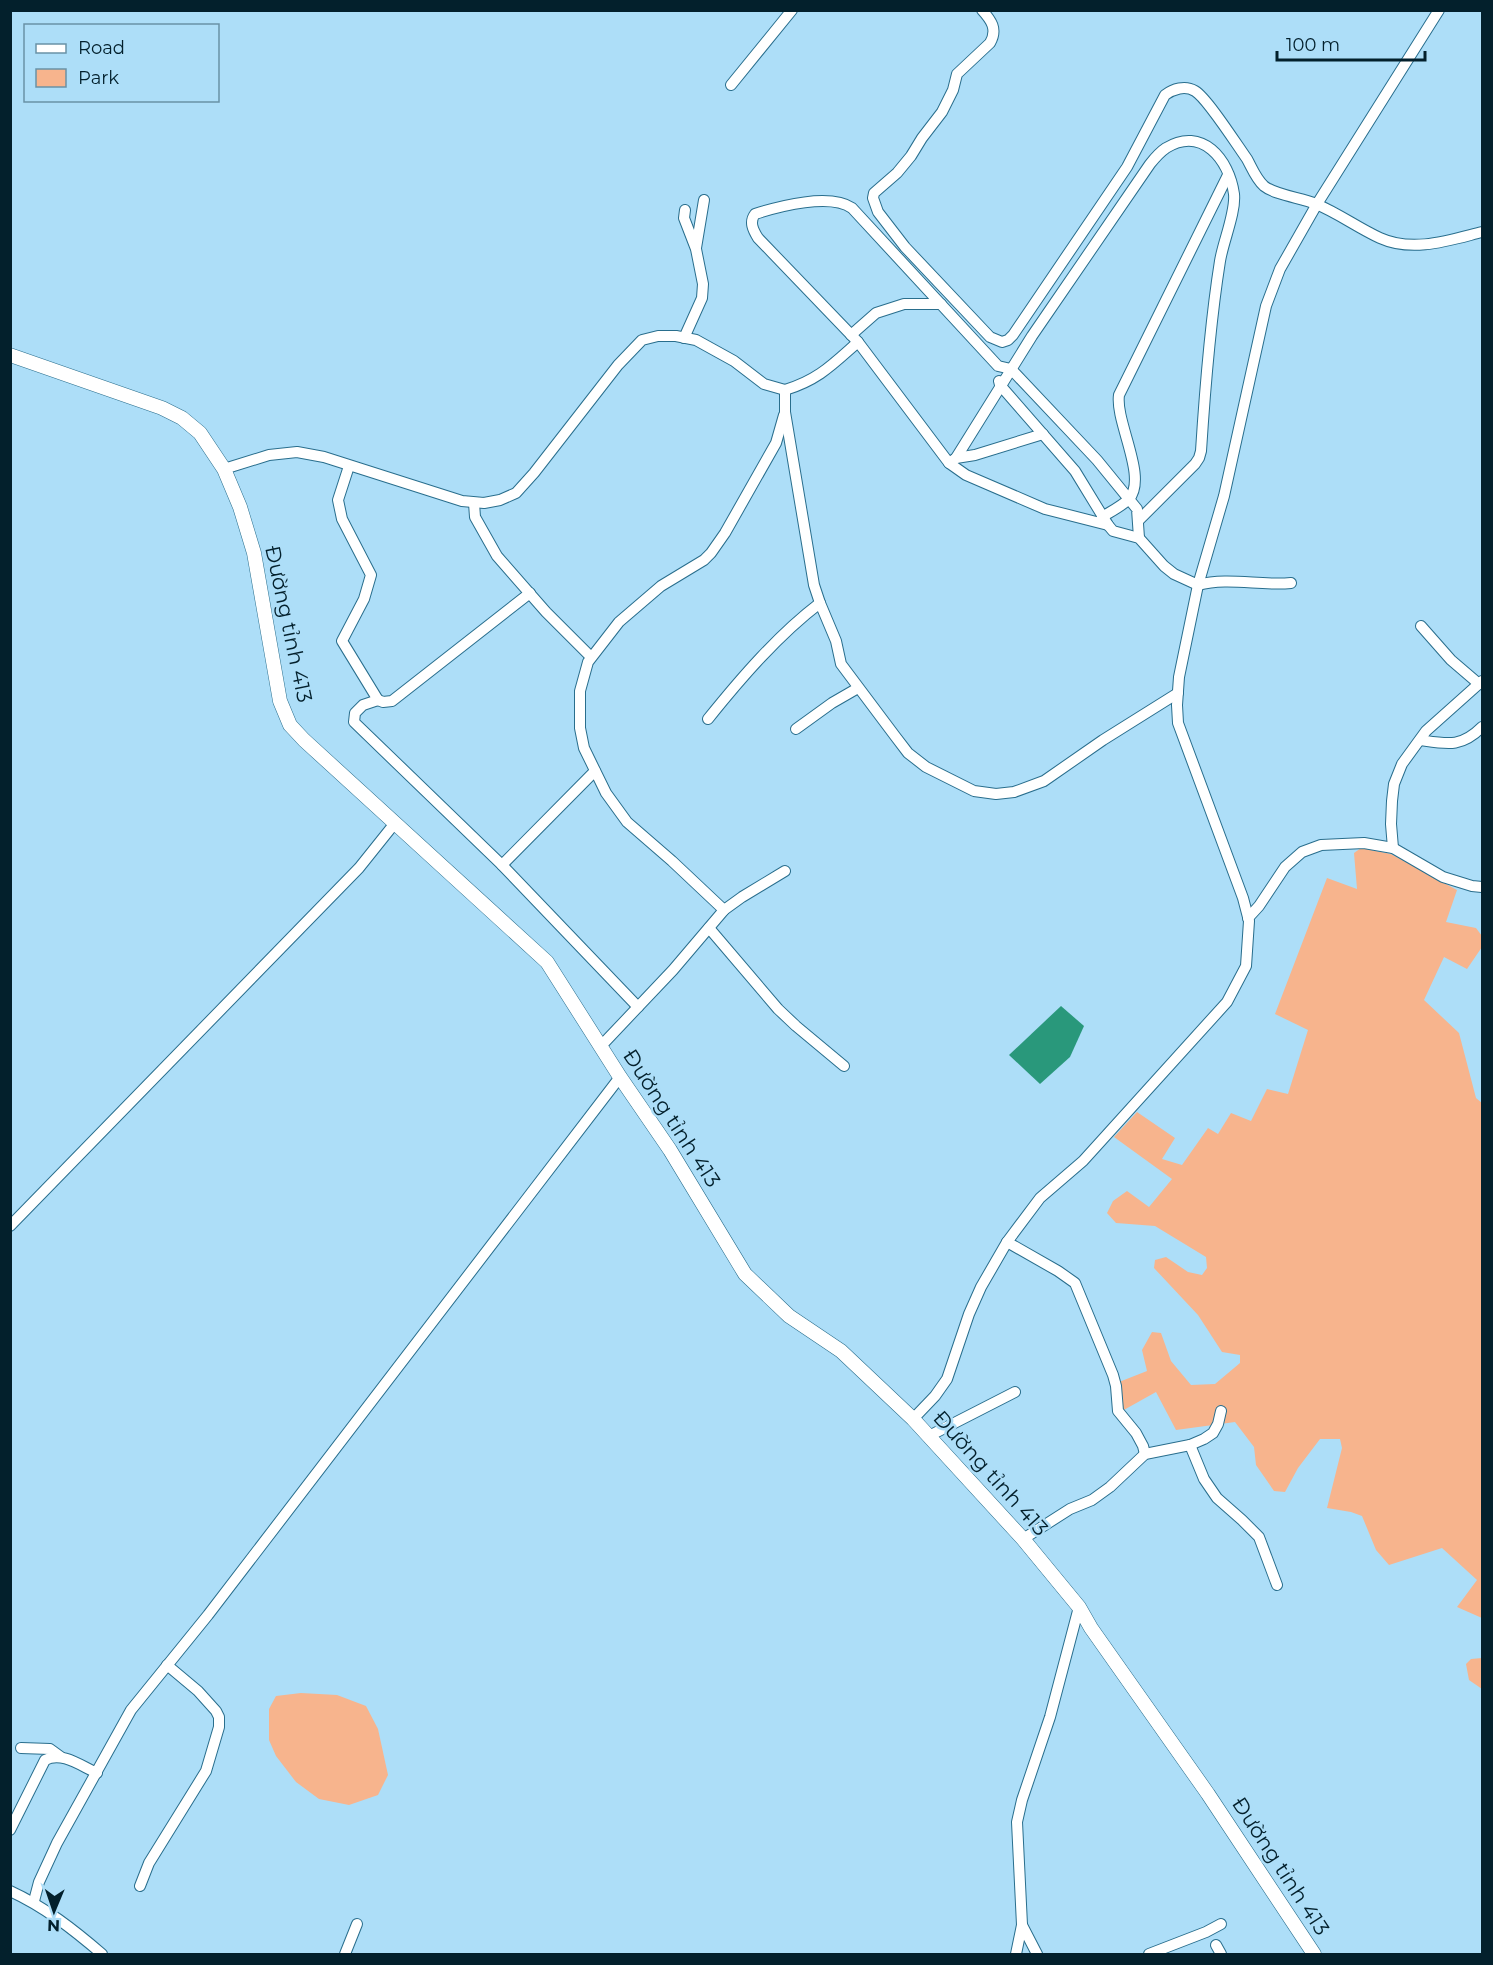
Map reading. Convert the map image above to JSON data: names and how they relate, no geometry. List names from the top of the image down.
{
  "streets": {
    "main road": ["Đường tỉnh 413"]
  },
  "legend": ["Road", "Park"],
  "scale_bar": "100 m",
  "north": "bottom"
}
